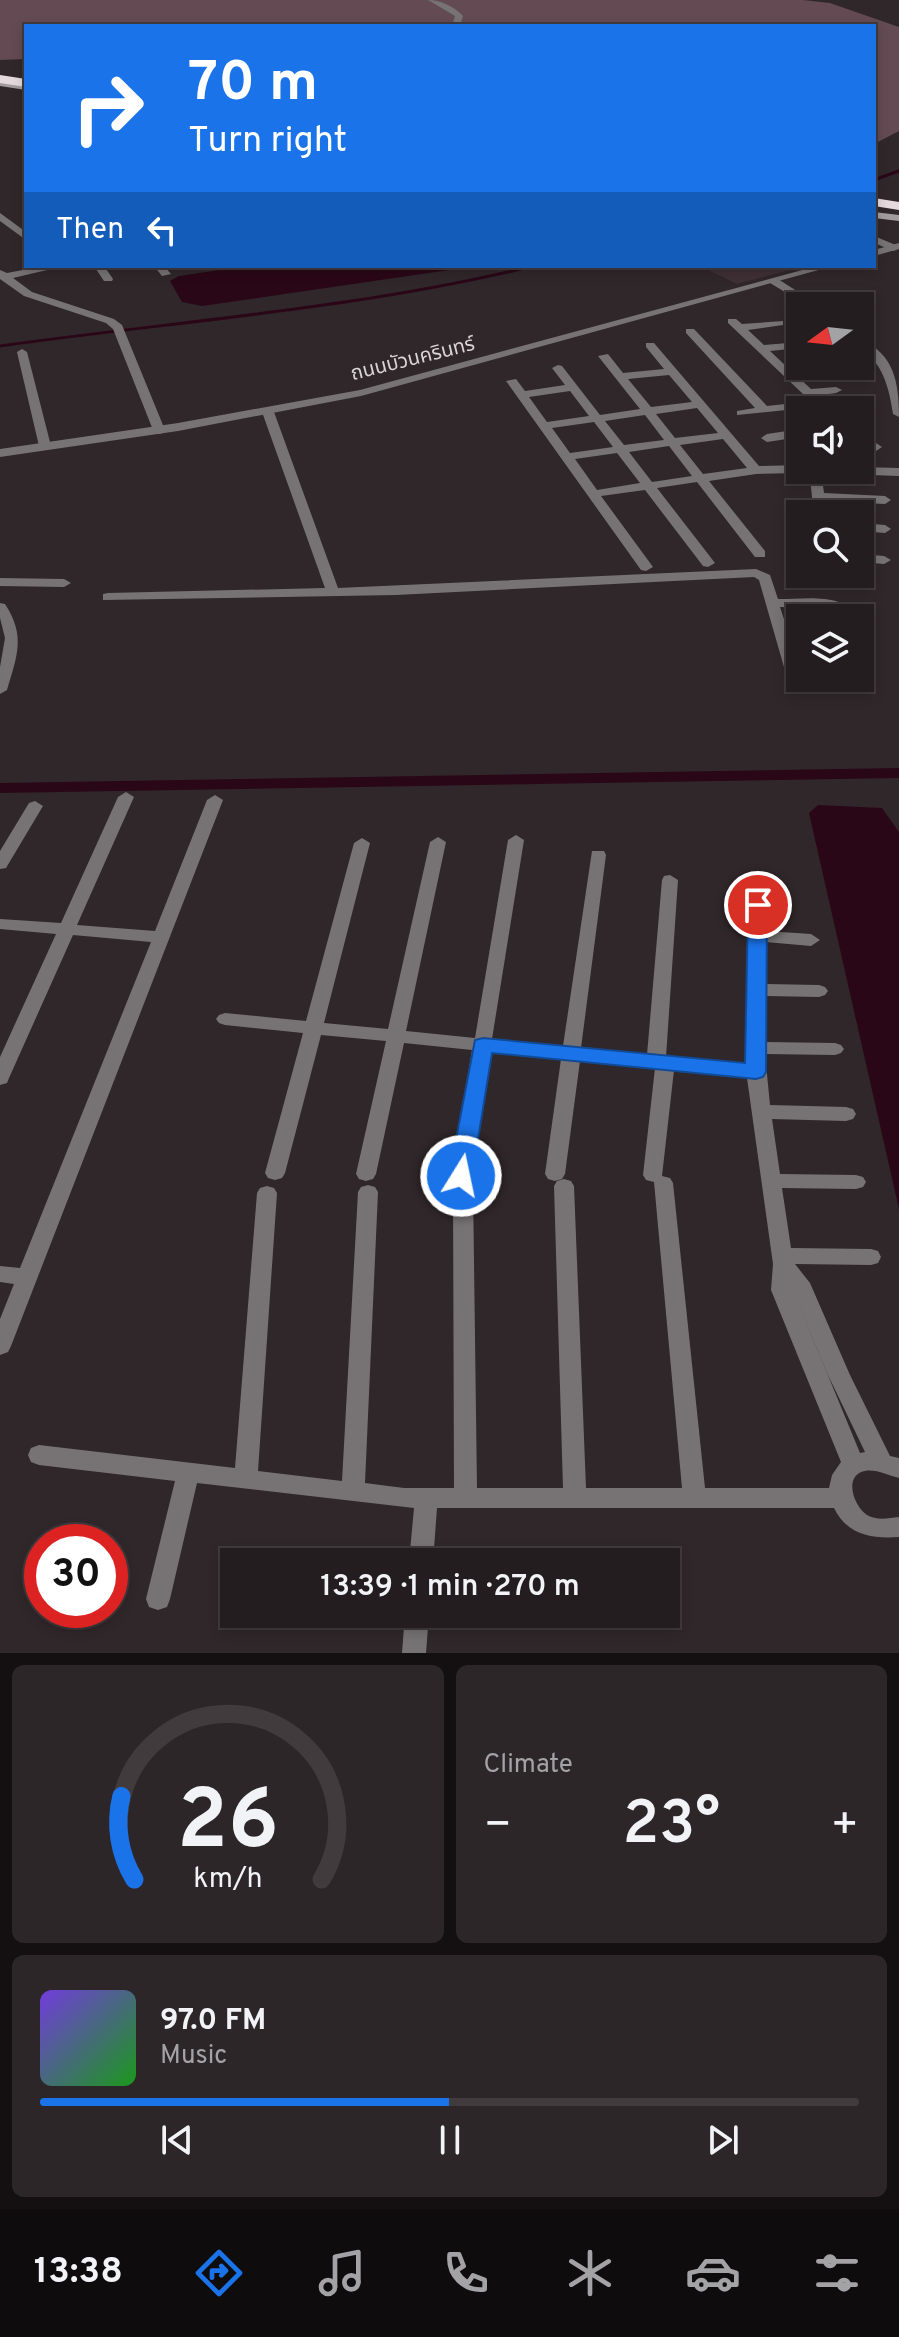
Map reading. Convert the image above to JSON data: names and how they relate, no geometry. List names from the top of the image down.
{
  "streets": {
    "street": ["ถนนบัวนครินทร์"]
  },
  "north": "left",
  "page": {
    "turn": ["70 m", "Turn right"],
    "then": "Then",
    "limit": "30",
    "trip": "13:39 · 1 min · 270 m",
    "tile": "Climate",
    "heat": ["−", "23°", "+"],
    "song": ["97.0 FM", "Music"],
    "tabs": "13:38",
    "gauge": ["26", "km/h"]
  }
}
